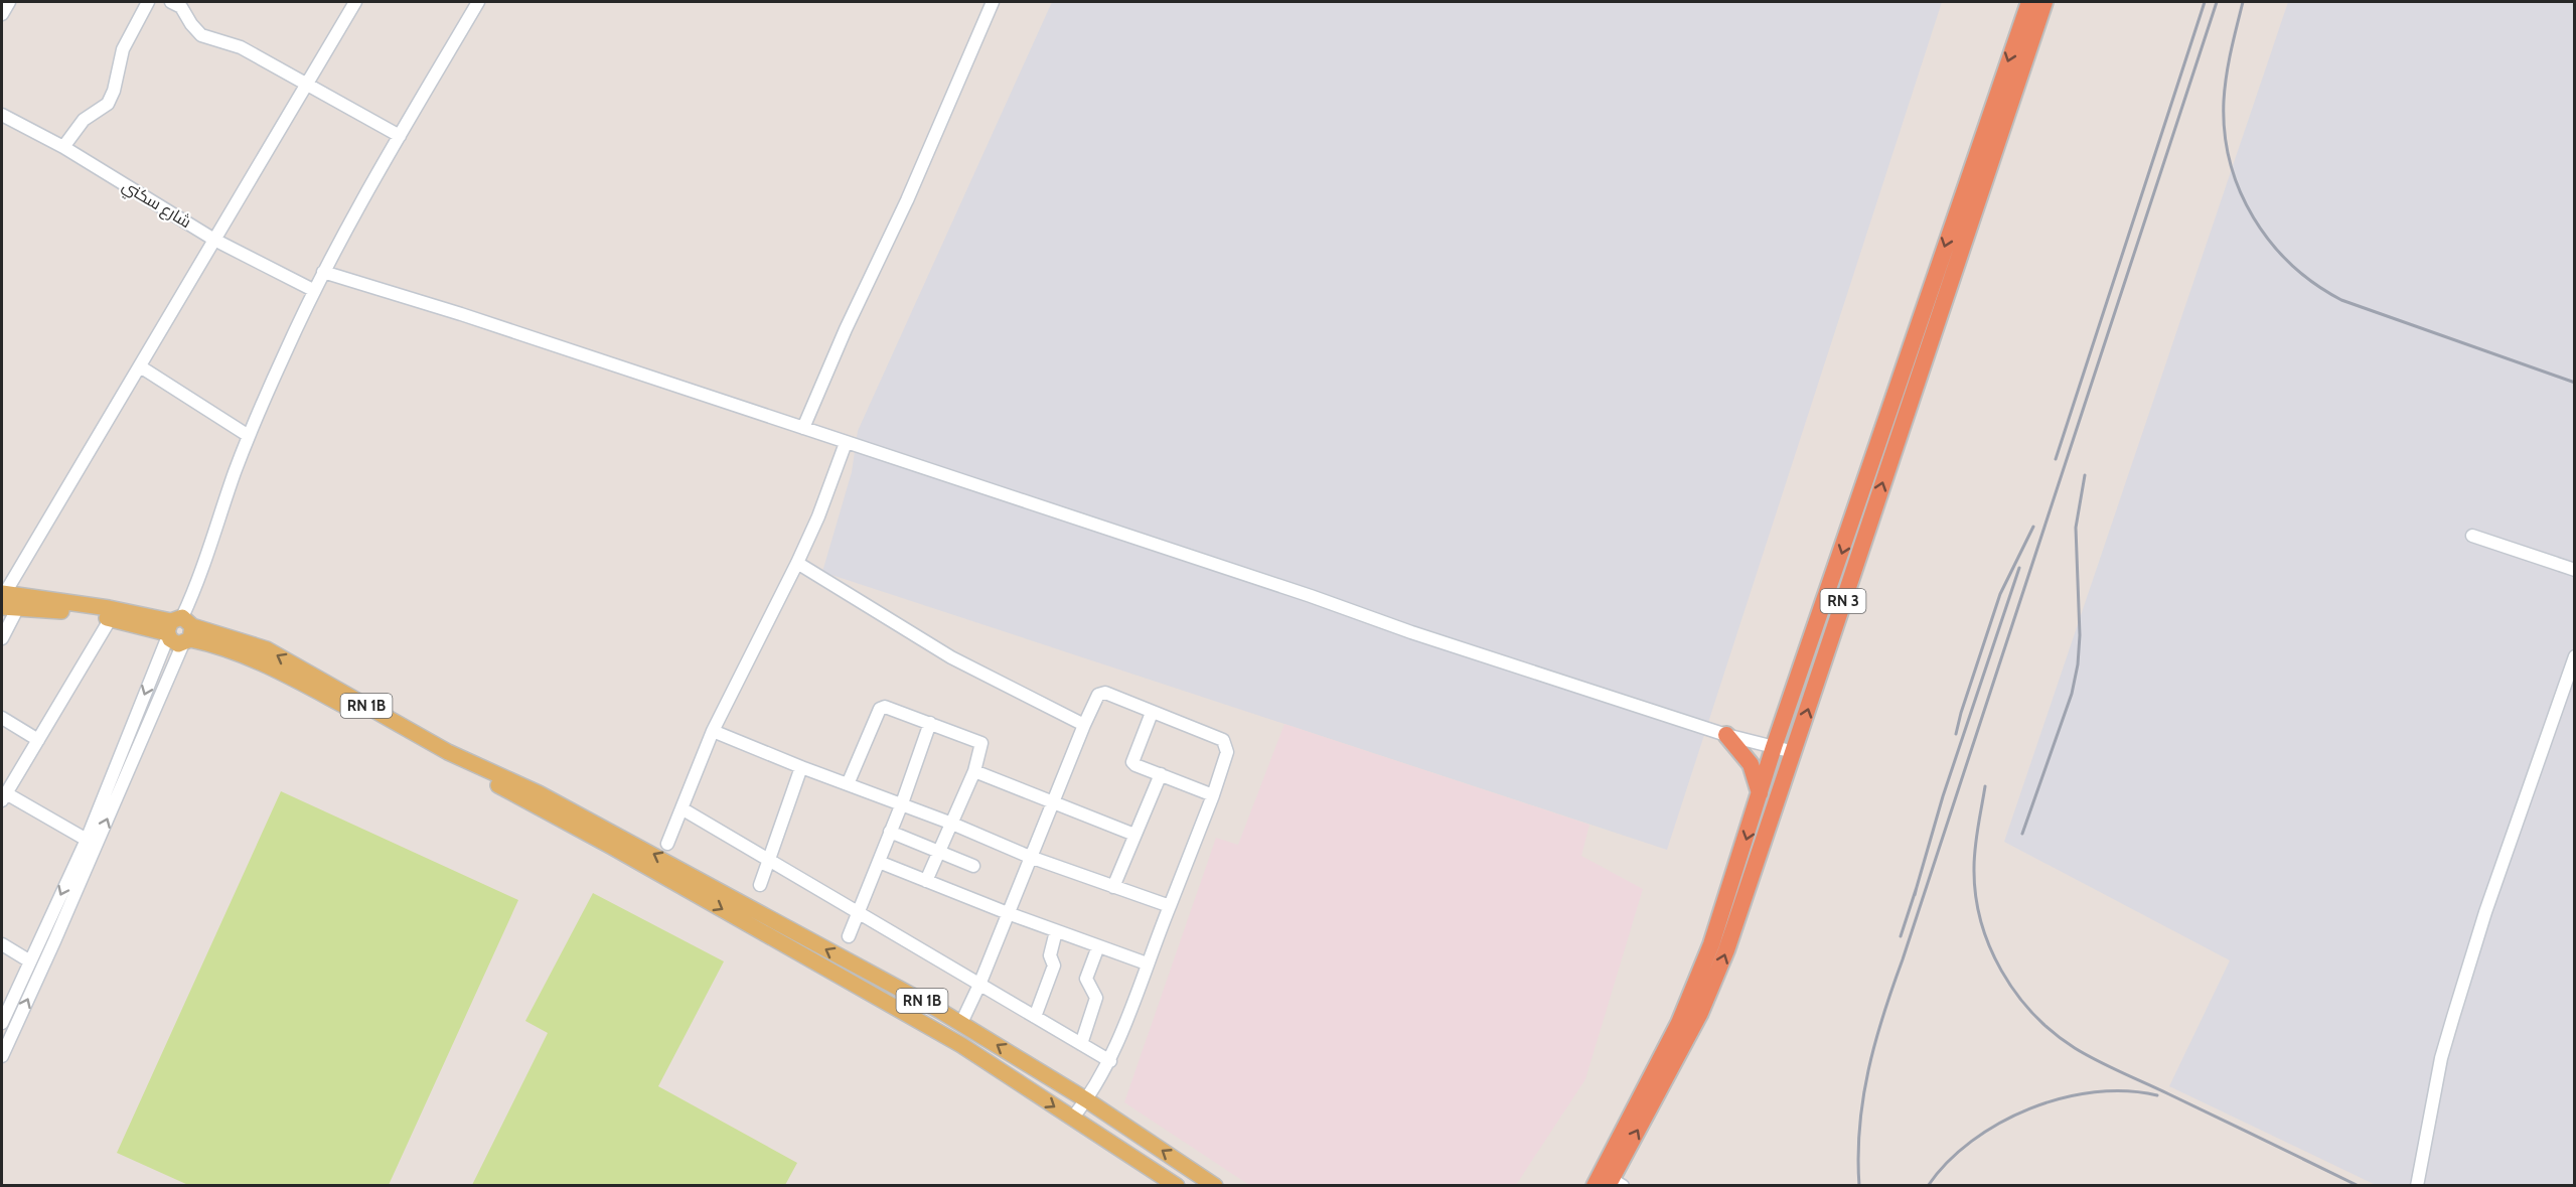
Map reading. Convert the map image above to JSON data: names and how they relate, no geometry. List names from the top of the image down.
{
  "streets": {
    "highway": ["RN 3"],
    "main road": ["RN 1B"],
    "street": ["شارع سكني"]
  }
}
